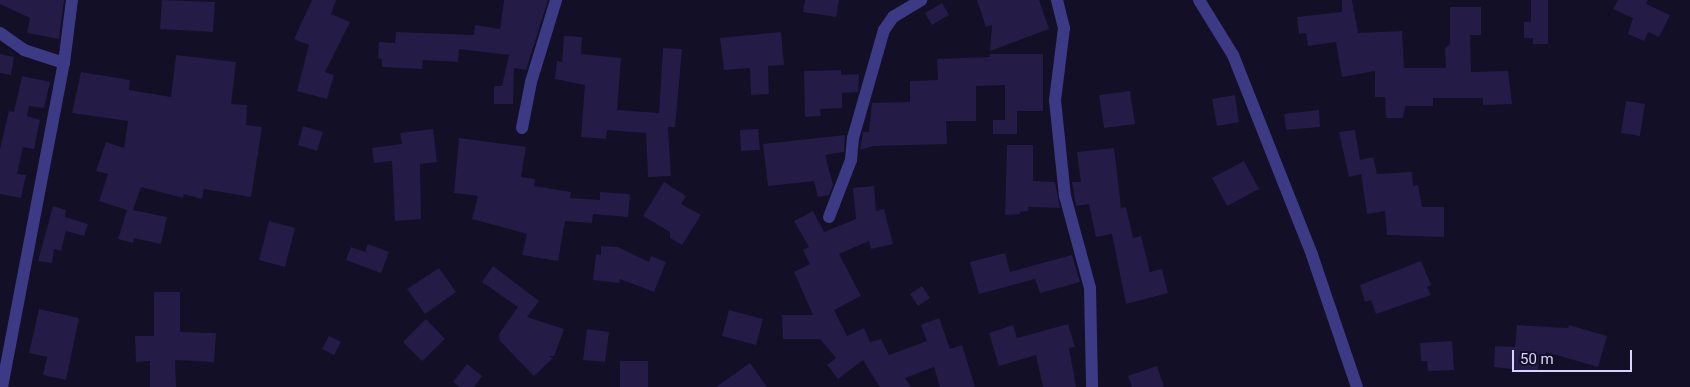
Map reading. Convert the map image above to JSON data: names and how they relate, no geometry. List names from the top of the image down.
{
  "scale_bar": "50 m"
}
